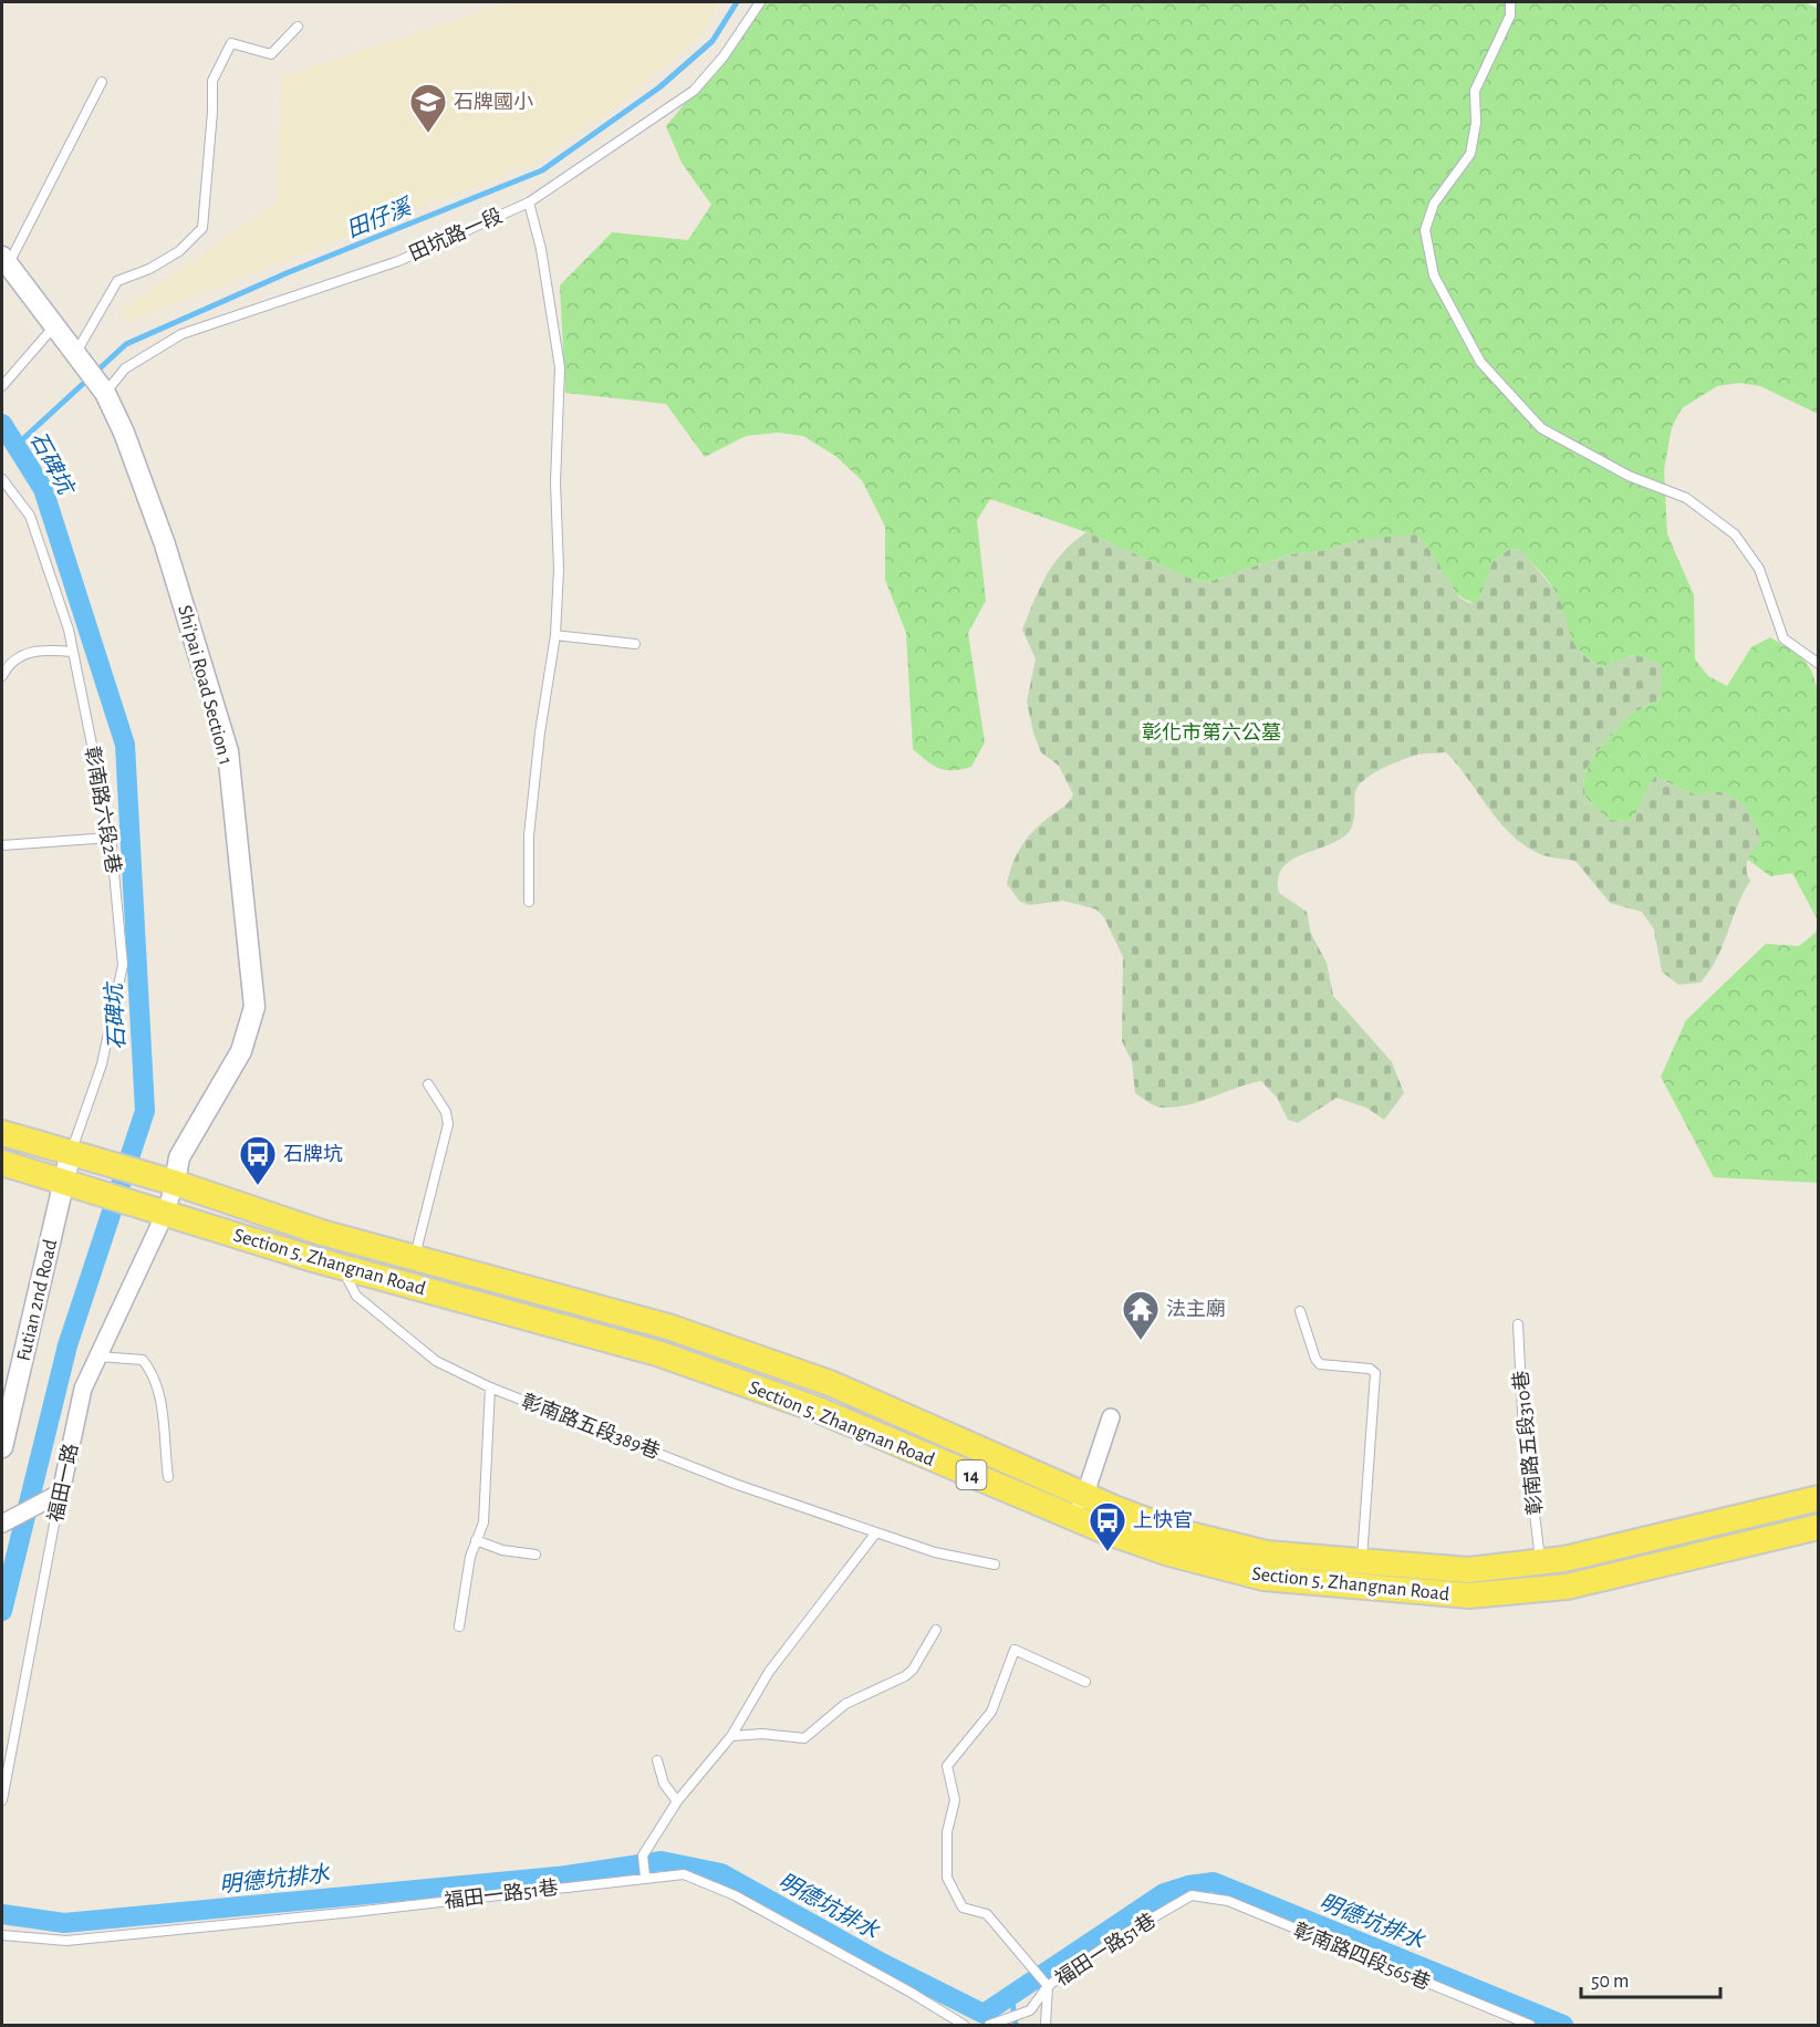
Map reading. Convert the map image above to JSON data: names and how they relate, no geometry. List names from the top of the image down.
{
  "streets": {
    "main road": ["Section 5, Zhangnan Road", "14"],
    "street": ["Shi'pai Road Section 1", "Futian 2nd Road", "福田一路"],
    "lane": [
      "田坑路一段",
      "彰南路六段2巷",
      "彰南路五段389巷",
      "彰南路五段310巷",
      "福田一路51巷",
      "彰南路四段565巷"
    ]
  },
  "crossings": [
    ["田坑路一段", "Shi'pai Road Section 1"],
    ["Shi'pai Road Section 1", "Section 5, Zhangnan Road"],
    ["Shi'pai Road Section 1", "福田一路"],
    ["彰南路六段2巷", "Section 5, Zhangnan Road"],
    ["彰南路六段2巷", "Futian 2nd Road"],
    ["彰南路六段2巷", "14"],
    ["Section 5, Zhangnan Road", "Futian 2nd Road"],
    ["Section 5, Zhangnan Road", "彰南路五段389巷"],
    ["Section 5, Zhangnan Road", "彰南路五段310巷"],
    ["Section 5, Zhangnan Road", "14"],
    ["Section 5, Zhangnan Road", "福田一路"],
    ["Futian 2nd Road", "14"],
    ["福田一路51巷", "彰南路四段565巷"]
  ],
  "water": ["田仔溪", "石碑坑", "明德坑排水"],
  "parks": ["彰化市第六公墓"],
  "places": {
    "school or university": ["石牌國小"],
    "bus stop": ["石牌坑", "上快官"],
    "temple": ["法主廟"]
  },
  "scale_bar": "50 m"
}
